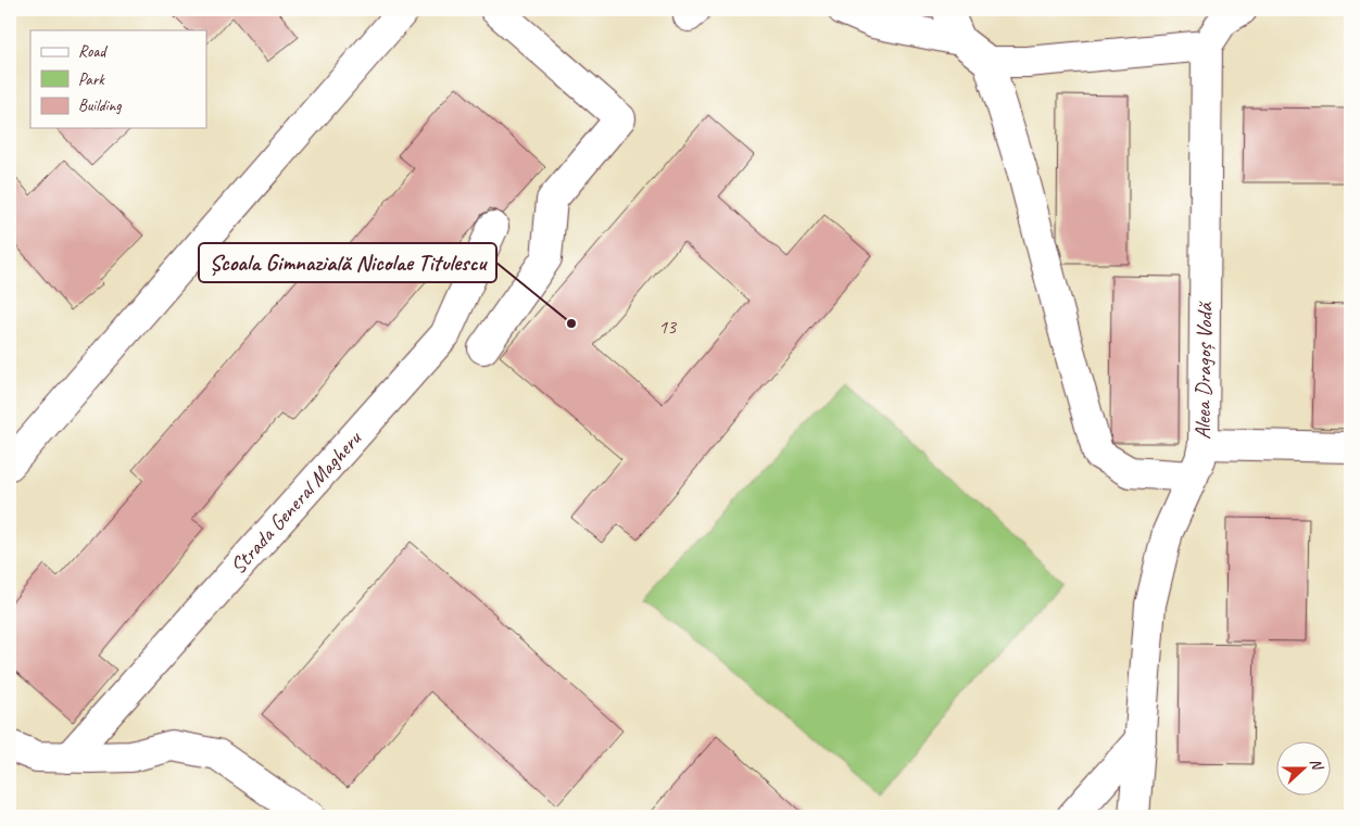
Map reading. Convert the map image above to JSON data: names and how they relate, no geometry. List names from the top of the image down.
{
  "streets": {
    "street": ["Aleea Dragoș Vodă", "Strada General Magheru"]
  },
  "places": ["Școala Gimnazială Nicolae Titulescu"],
  "house_numbers": ["13"],
  "legend": ["Road", "Park", "Building"],
  "north": "right"
}
